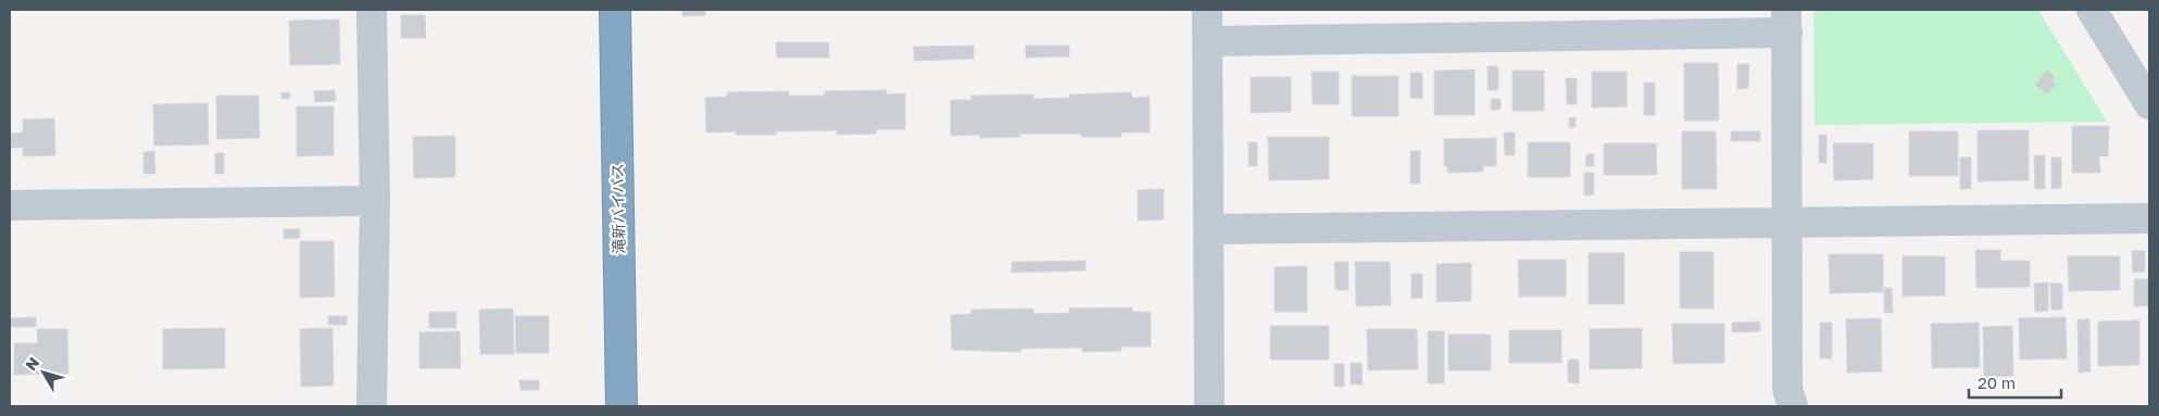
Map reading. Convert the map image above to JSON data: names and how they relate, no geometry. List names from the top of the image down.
{
  "streets": {
    "highway": ["滝新バイパス"]
  },
  "scale_bar": "20 m",
  "north": "top left"
}
